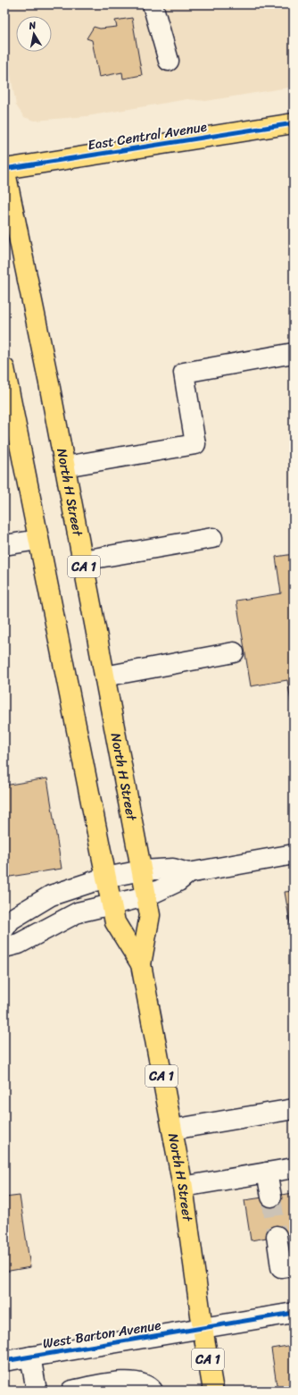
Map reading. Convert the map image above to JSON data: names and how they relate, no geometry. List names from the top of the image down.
{
  "streets": {
    "main road": ["East Central Avenue", "North H Street", "CA 1"],
    "street": ["West Barton Avenue"]
  },
  "crossings": [
    ["East Central Avenue", "North H Street"],
    ["North H Street", "West Barton Avenue"]
  ],
  "north": "top"
}
